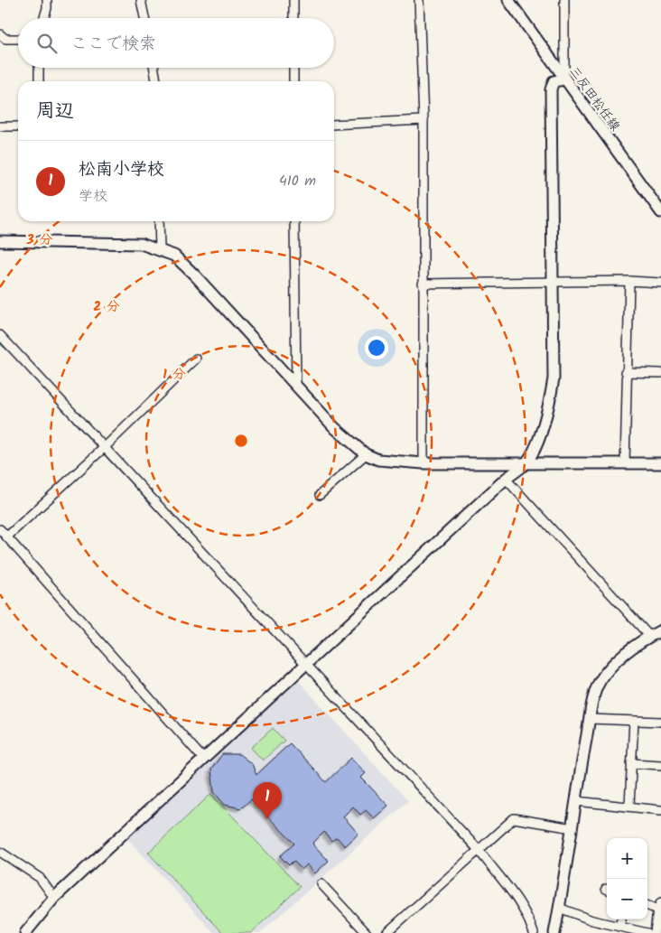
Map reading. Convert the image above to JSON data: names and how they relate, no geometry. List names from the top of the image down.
{
  "streets": {
    "street": ["三反田松任線"]
  },
  "page": {
    "search": "ここで検索",
    "heading": "周辺",
    "list": [
      {
        "mark": "1",
        "name": "松南小学校",
        "note": "学校",
        "value": "410 m"
      }
    ],
    "pins": "1",
    "map_buttons": ["+", "−"]
  },
  "rings": ["3 分", "2 分", "1 分"]
}
